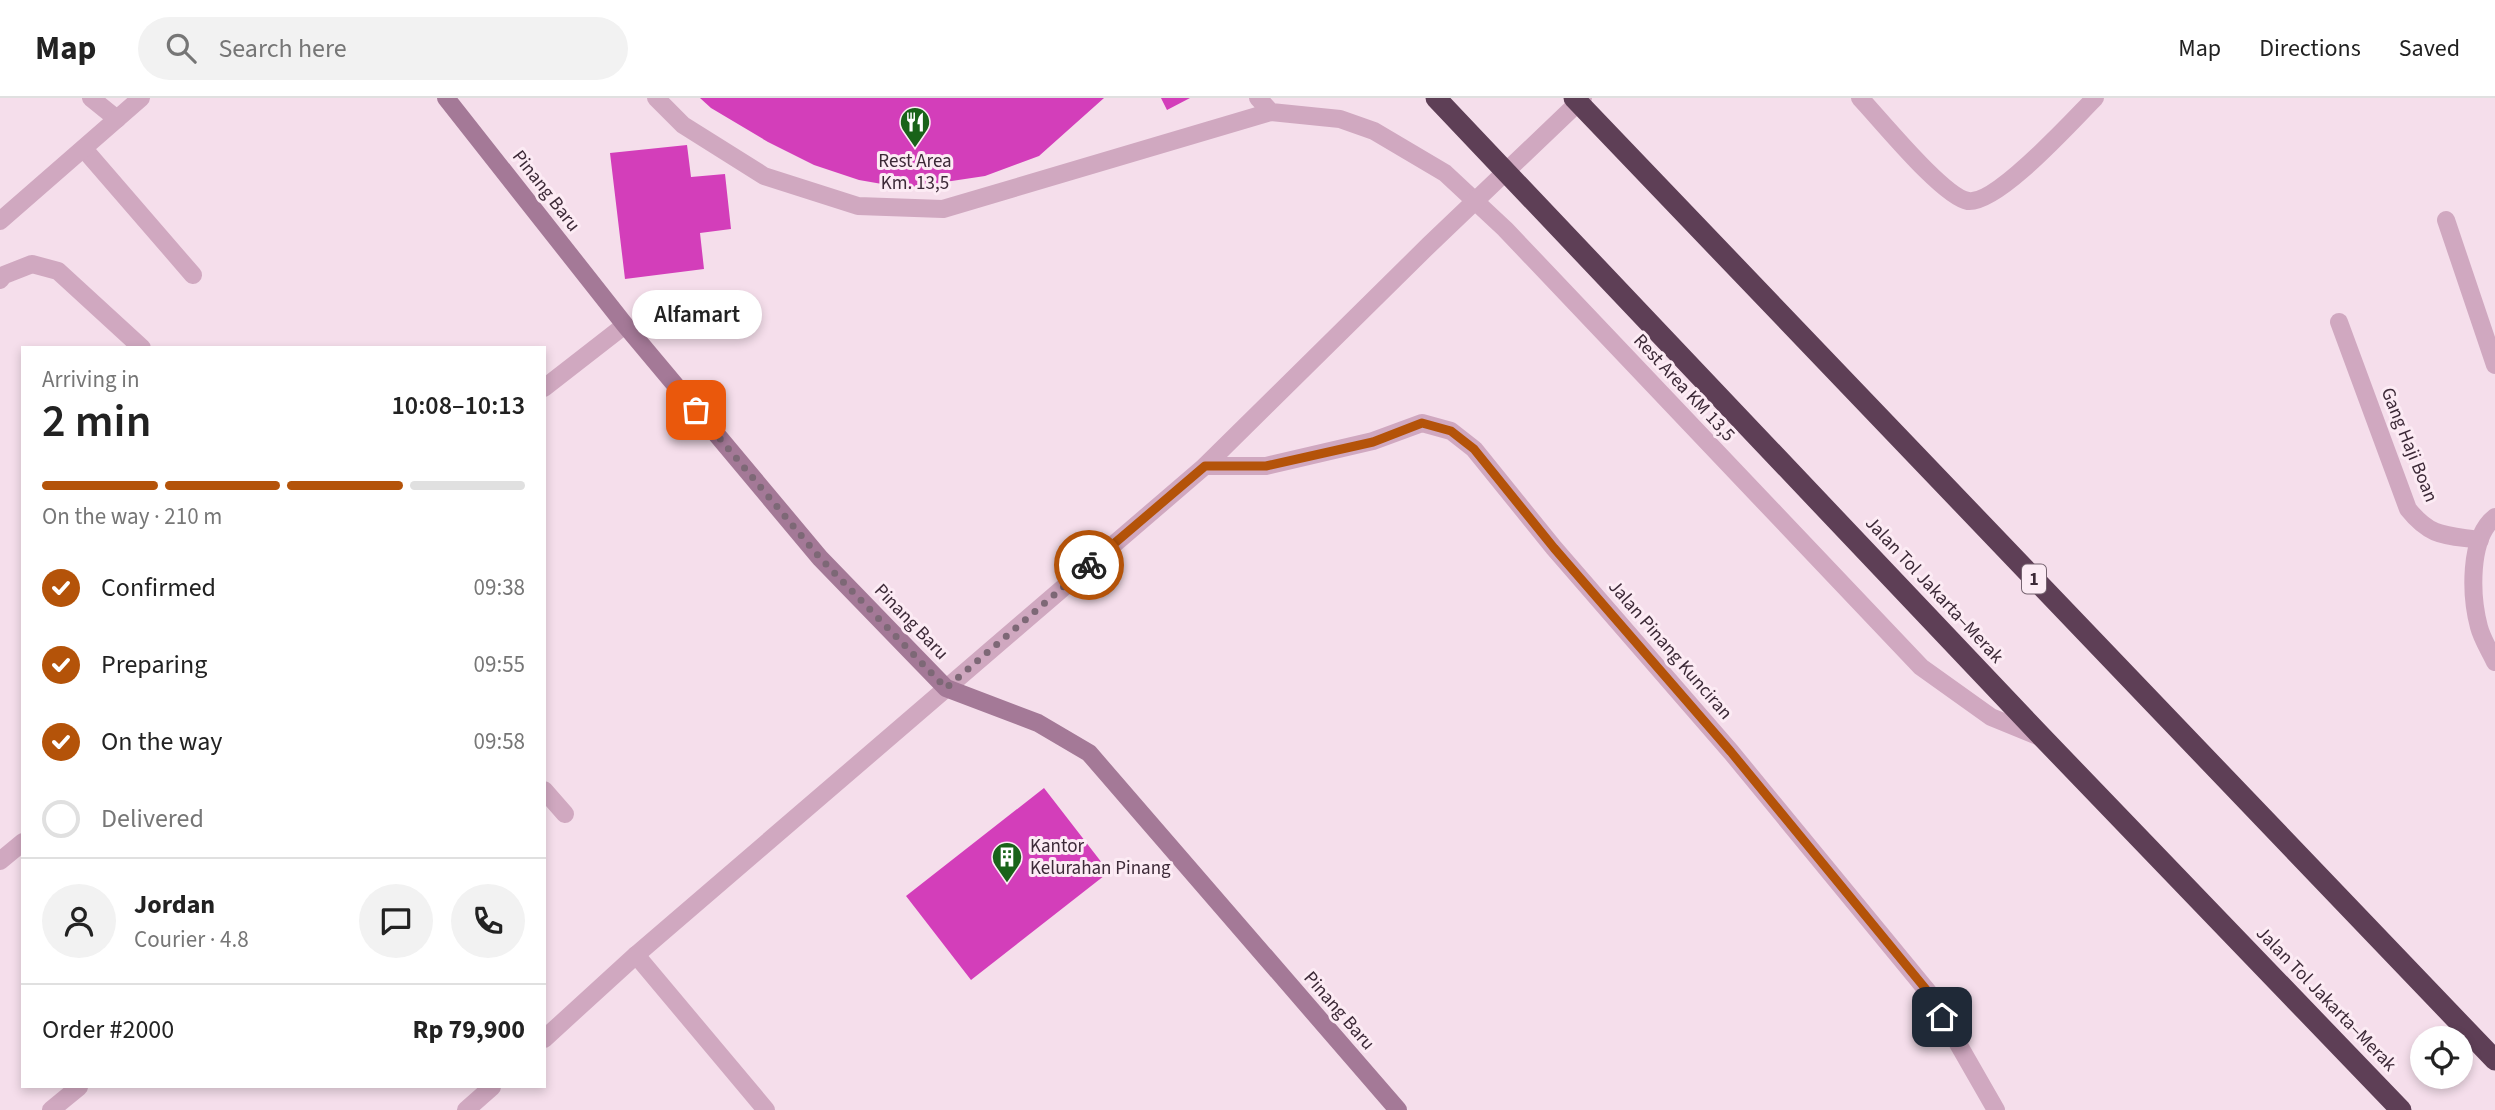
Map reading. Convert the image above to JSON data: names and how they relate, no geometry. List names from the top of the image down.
{
  "streets": {
    "highway": ["1", "Jalan Tol Jakarta–Merak"],
    "main road": ["Pinang Baru"],
    "street": ["Rest Area KM 13,5", "Gang Haji Boan", "Jalan Pinang Kunciran"]
  },
  "crossings": [
    ["Rest Area KM 13,5", "Jalan Tol Jakarta–Merak"]
  ],
  "places": {
    "restaurant": ["Rest Area Km. 13,5"],
    "other": ["Alfamart"],
    "building": ["Kantor Kelurahan Pinang"]
  },
  "page": {
    "header": "Map",
    "search": "Search here",
    "nav": ["Map", "Directions", "Saved"],
    "bubble": "Alfamart",
    "heading": ["2 min", "Arriving in", "10:08–10:13"],
    "panel": [
      "Jordan",
      "Courier · 4.8",
      "Order #2000",
      "Rp 79,900"
    ],
    "bar": "On the way · 210 m",
    "list": [
      ["Confirmed", "09:38"],
      ["Preparing", "09:55"],
      ["On the way", "09:58"],
      "Delivered"
    ]
  }
}
